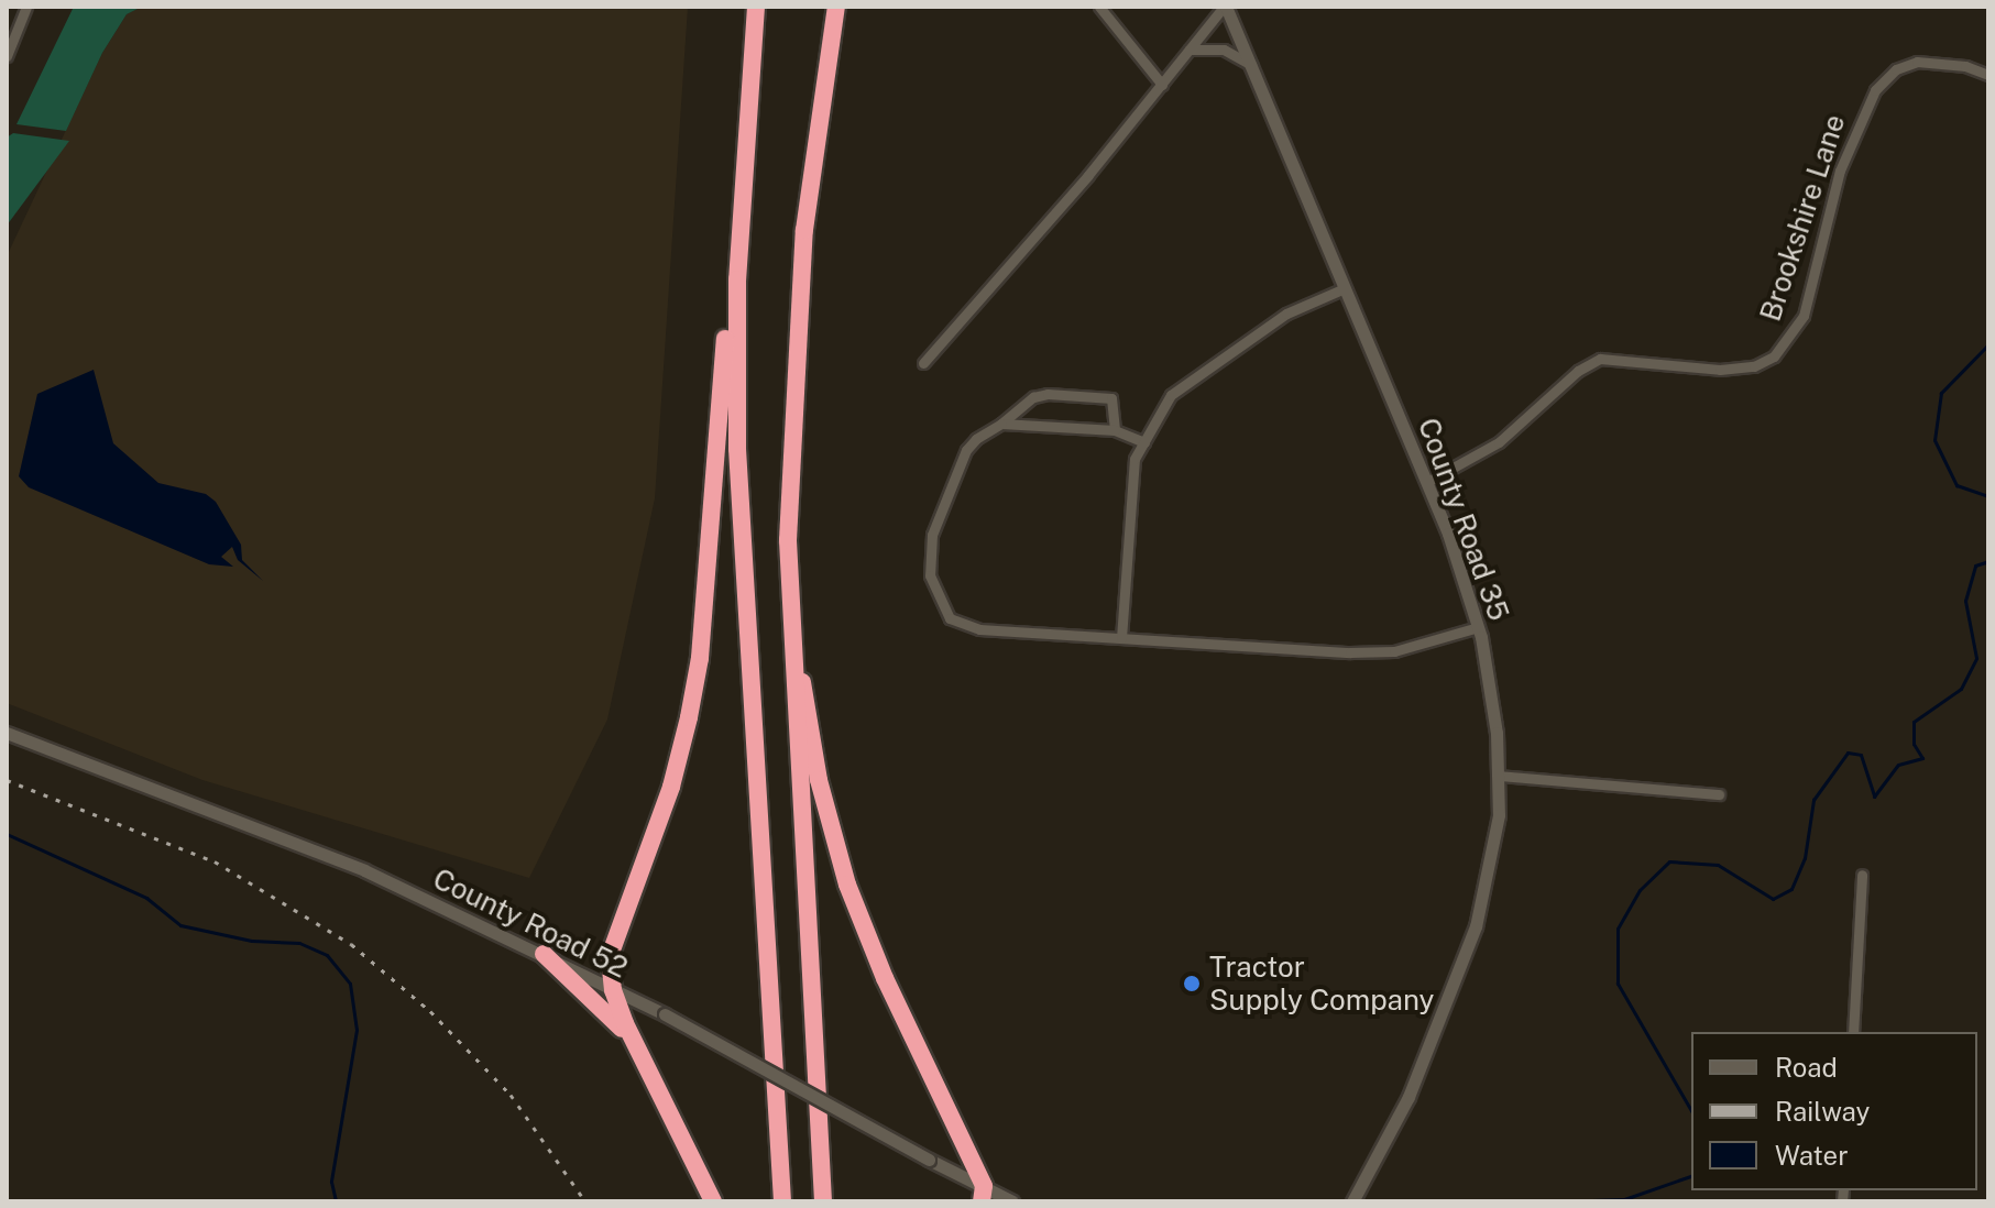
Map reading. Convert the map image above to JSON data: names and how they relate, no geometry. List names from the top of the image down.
{
  "streets": {
    "street": ["Brookshire Lane", "County Road 35", "County Road 52"]
  },
  "crossings": [
    ["Brookshire Lane", "County Road 35"]
  ],
  "places": ["Tractor Supply Company"],
  "legend": ["Road", "Railway", "Water"]
}
